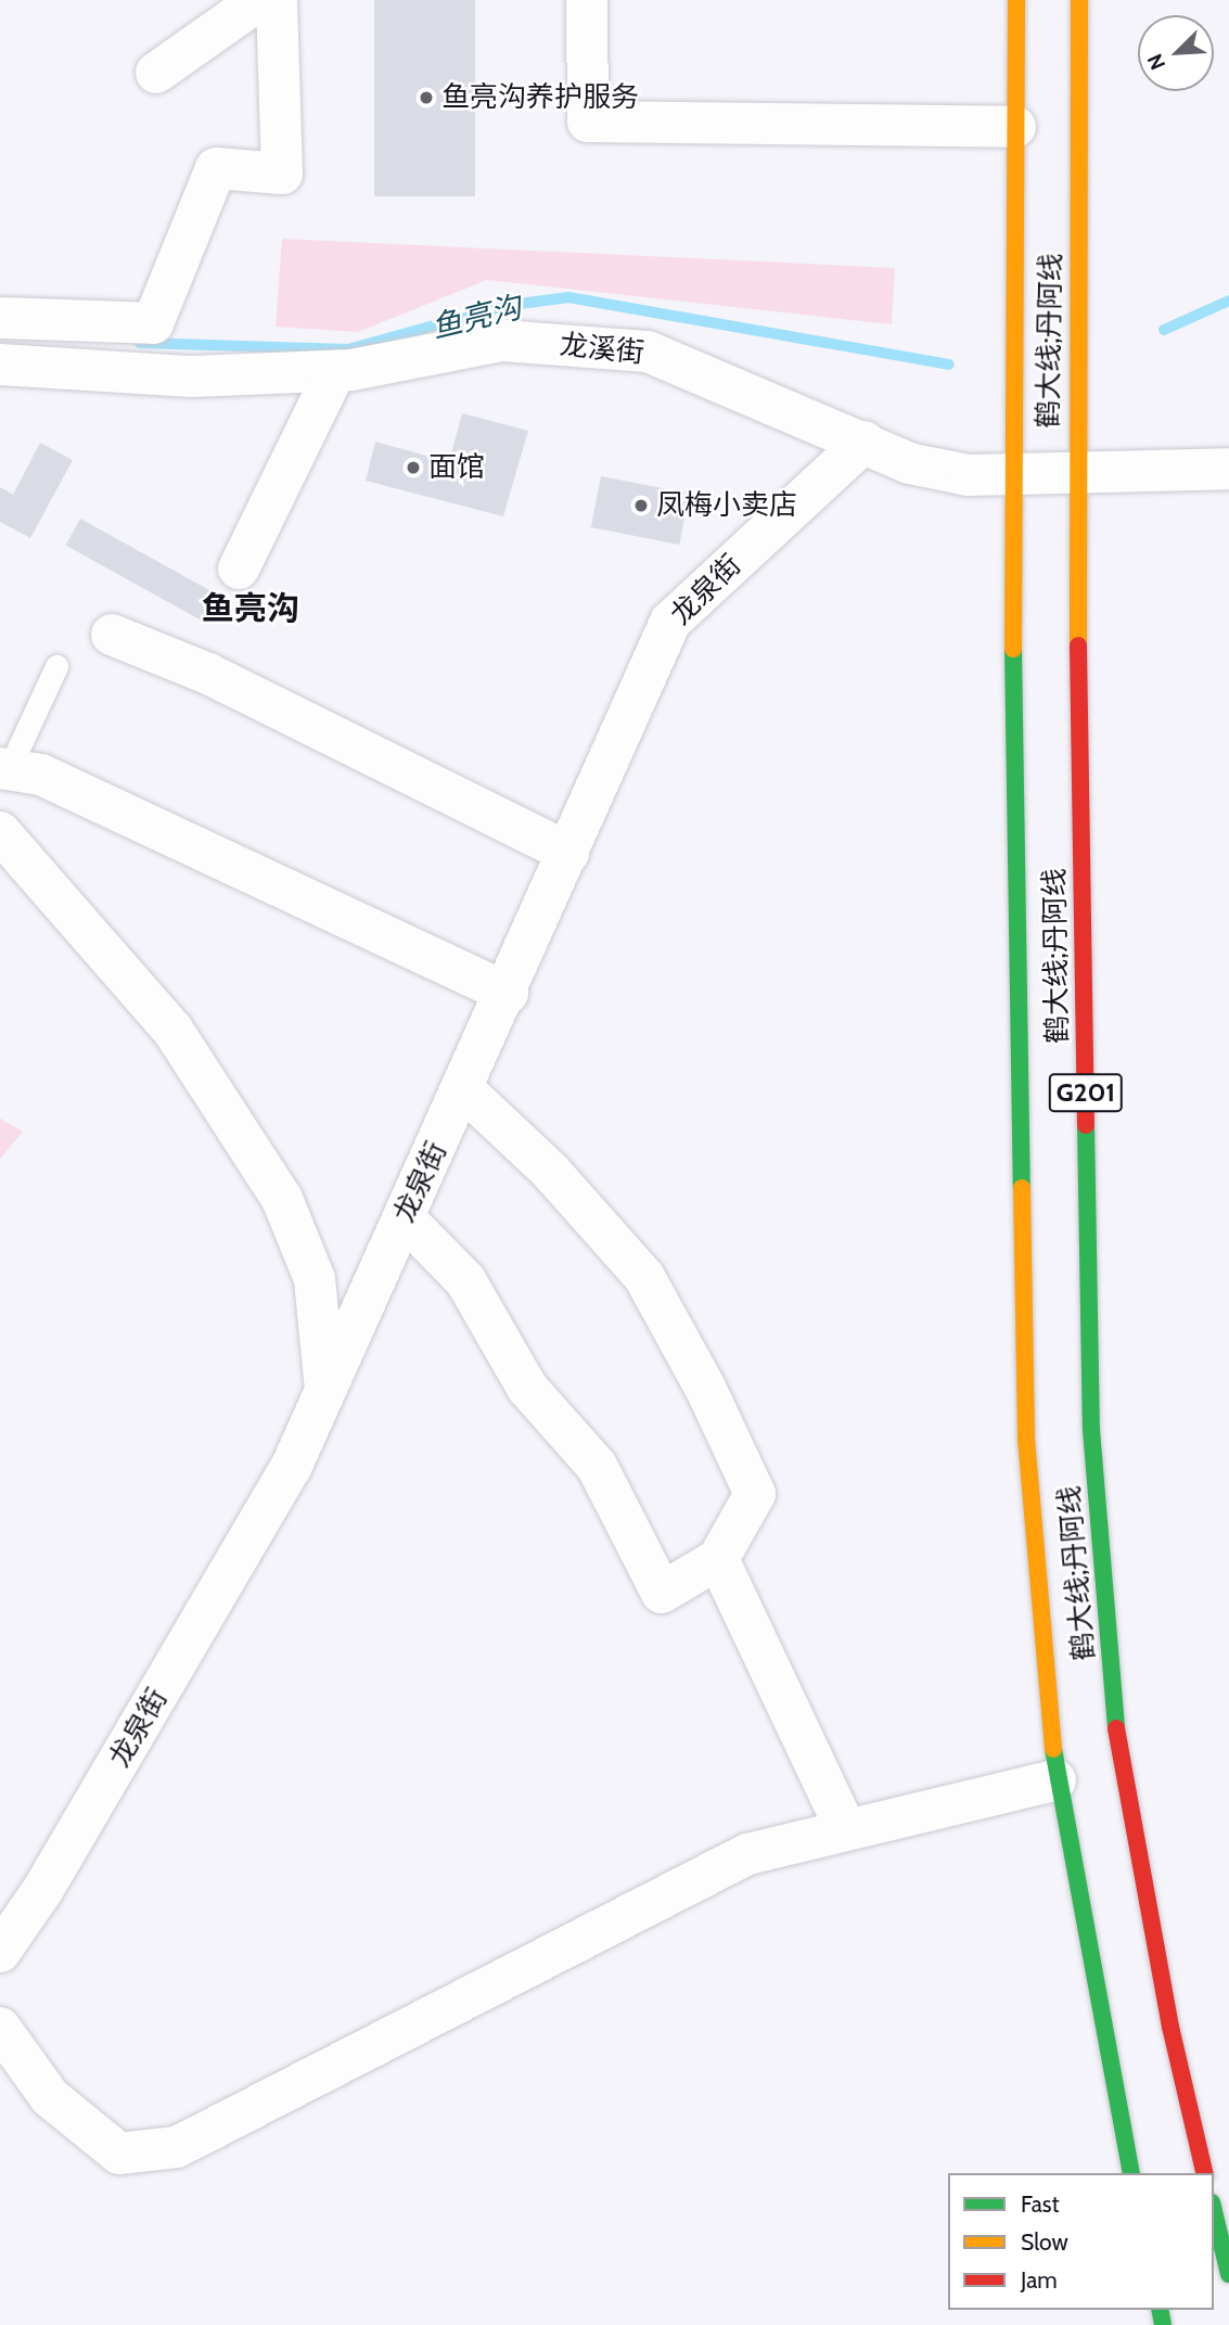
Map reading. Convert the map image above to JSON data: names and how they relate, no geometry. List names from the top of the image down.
{
  "streets": {
    "highway": ["鹤大线;丹阿线", "G201"],
    "street": ["龙溪街", "龙泉街"]
  },
  "crossings": [
    ["鹤大线;丹阿线", "龙溪街"],
    ["龙溪街", "龙泉街"]
  ],
  "districts": ["鱼亮沟"],
  "water": ["鱼亮沟"],
  "places": ["鱼亮沟养护服务", "面馆", "凤梅小卖店"],
  "legend": ["Fast", "Slow", "Jam"],
  "north": "bottom left"
}
